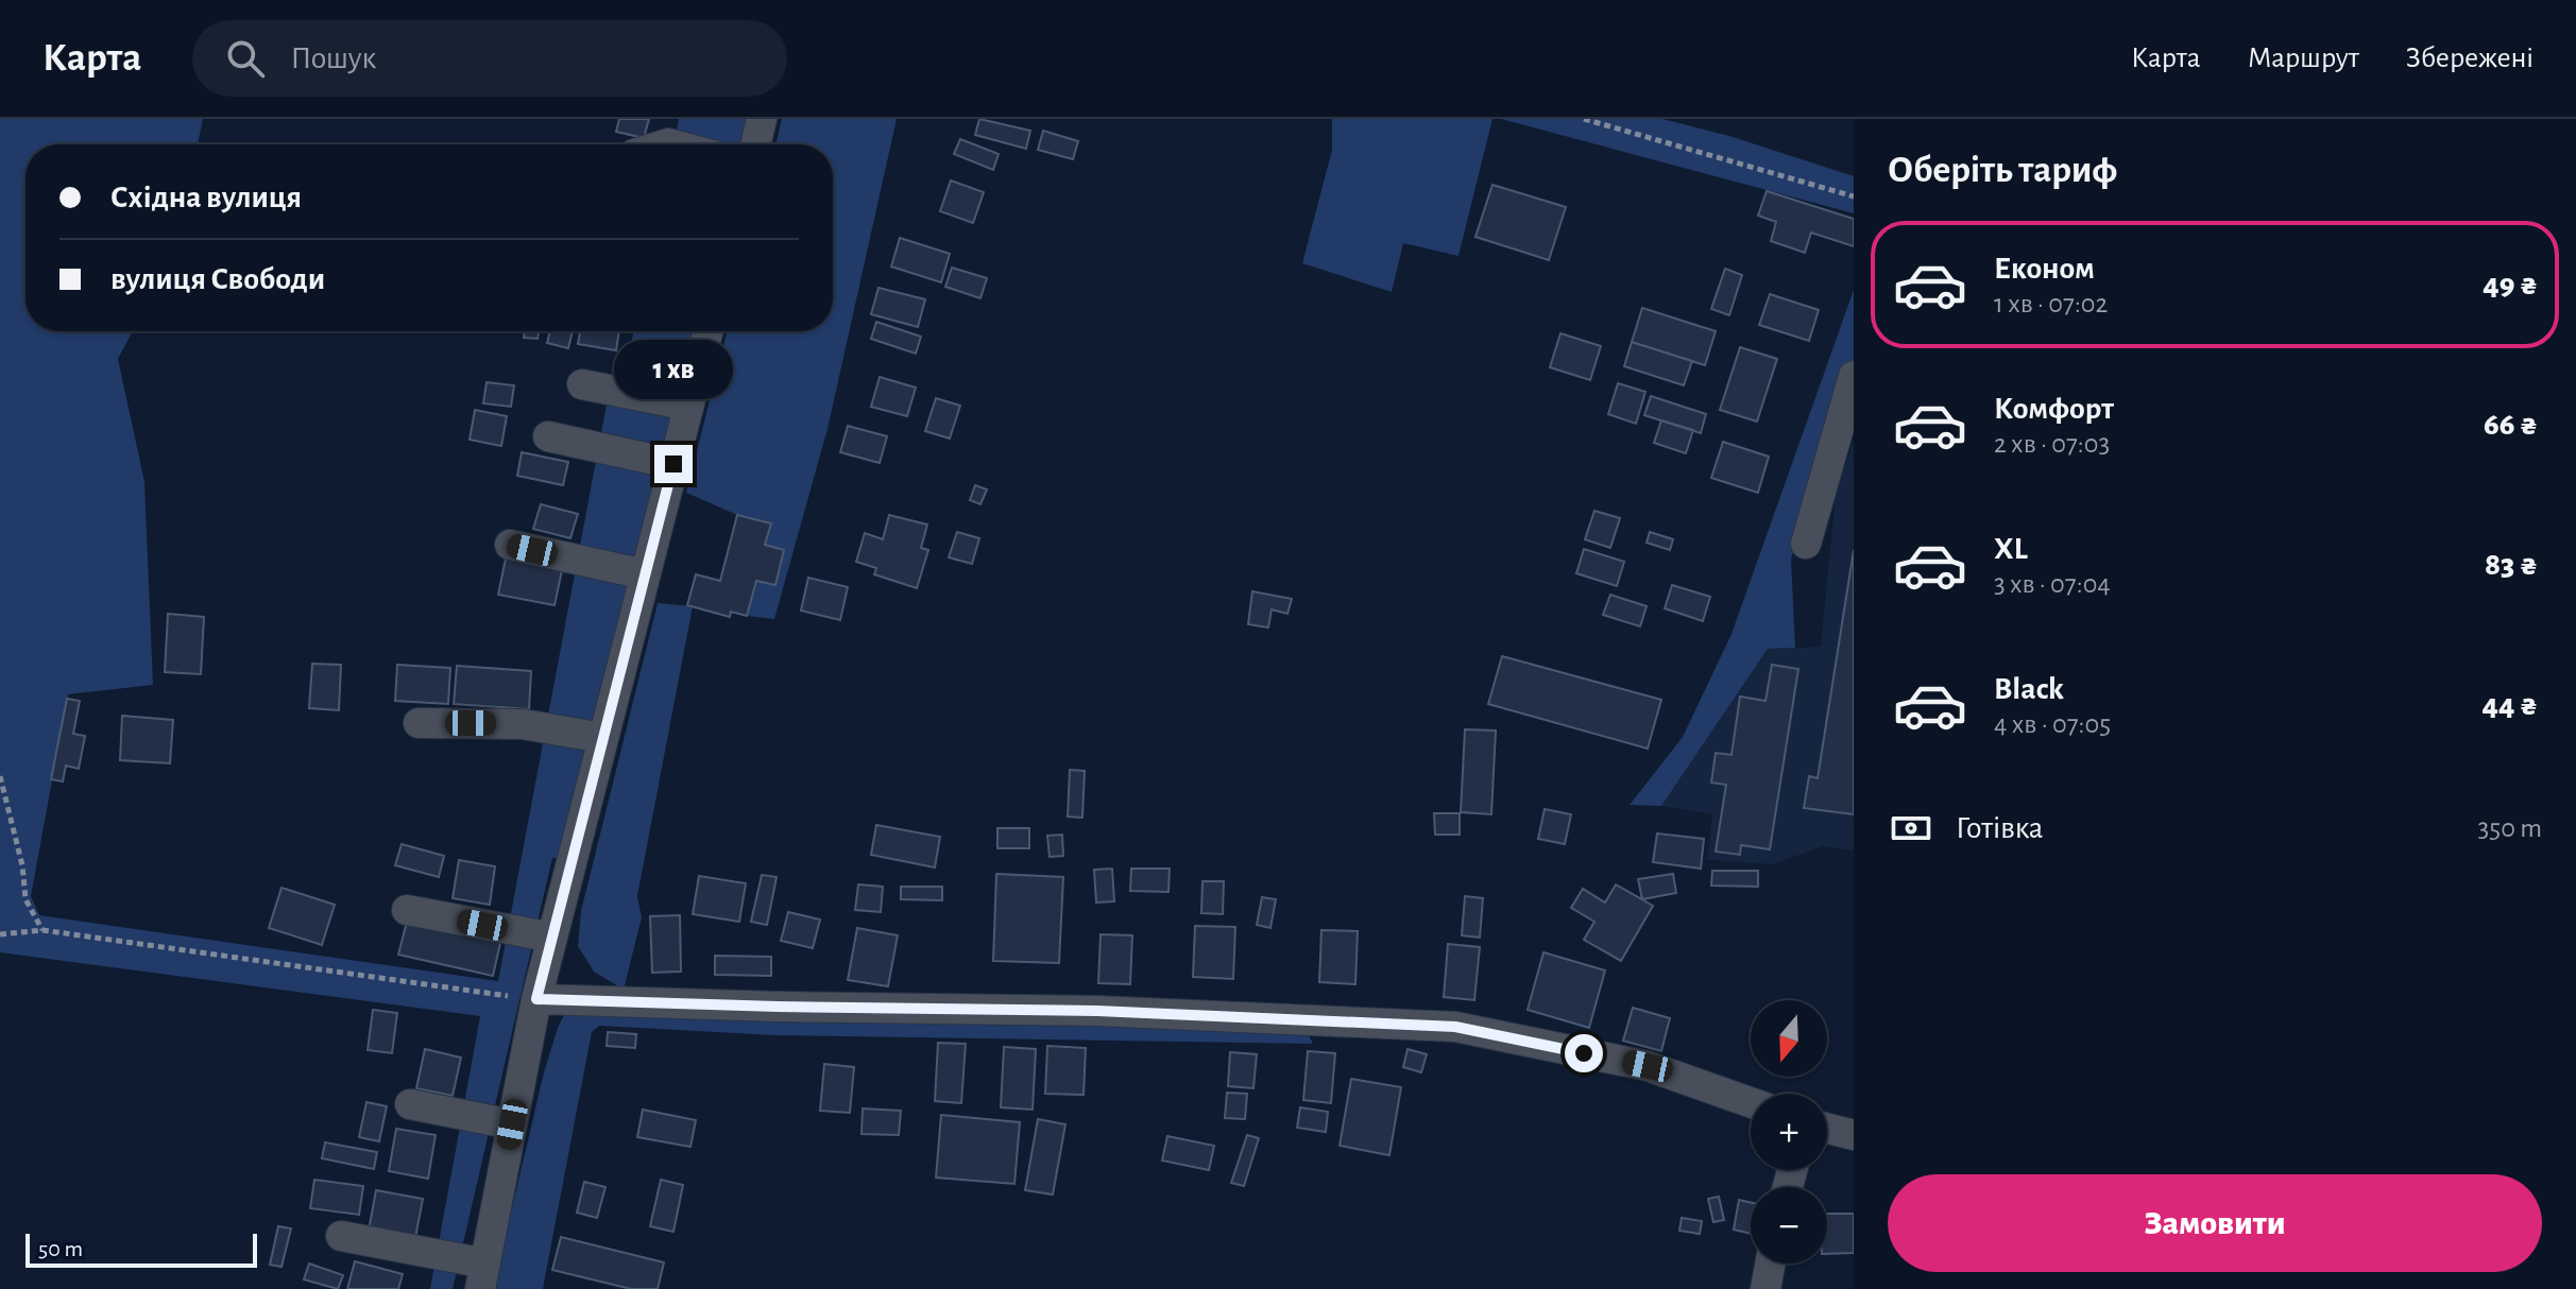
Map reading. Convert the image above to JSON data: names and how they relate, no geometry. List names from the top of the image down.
{
  "scale_bar": "50 m",
  "north": "bottom",
  "page": {
    "header": "Карта",
    "search": "Пошук",
    "nav": ["Карта", "Маршрут", "Збережені"],
    "heading": "Оберіть тариф",
    "banner": ["Східна вулиця", "вулиця Свободи"],
    "list": [
      {
        "name": "Економ",
        "note": "1 хв · 07:02",
        "value": "49 ₴"
      },
      {
        "name": "Комфорт",
        "note": "2 хв · 07:03",
        "value": "66 ₴"
      },
      {
        "name": "XL",
        "note": "3 хв · 07:04",
        "value": "83 ₴"
      },
      {
        "name": "Black",
        "note": "4 хв · 07:05",
        "value": "44 ₴"
      }
    ],
    "bubble": "1 хв",
    "pay": ["Готівка", "350 m"],
    "map_buttons": ["+", "−"],
    "buttons": "Замовити",
    "scale": "50 m"
  }
}
